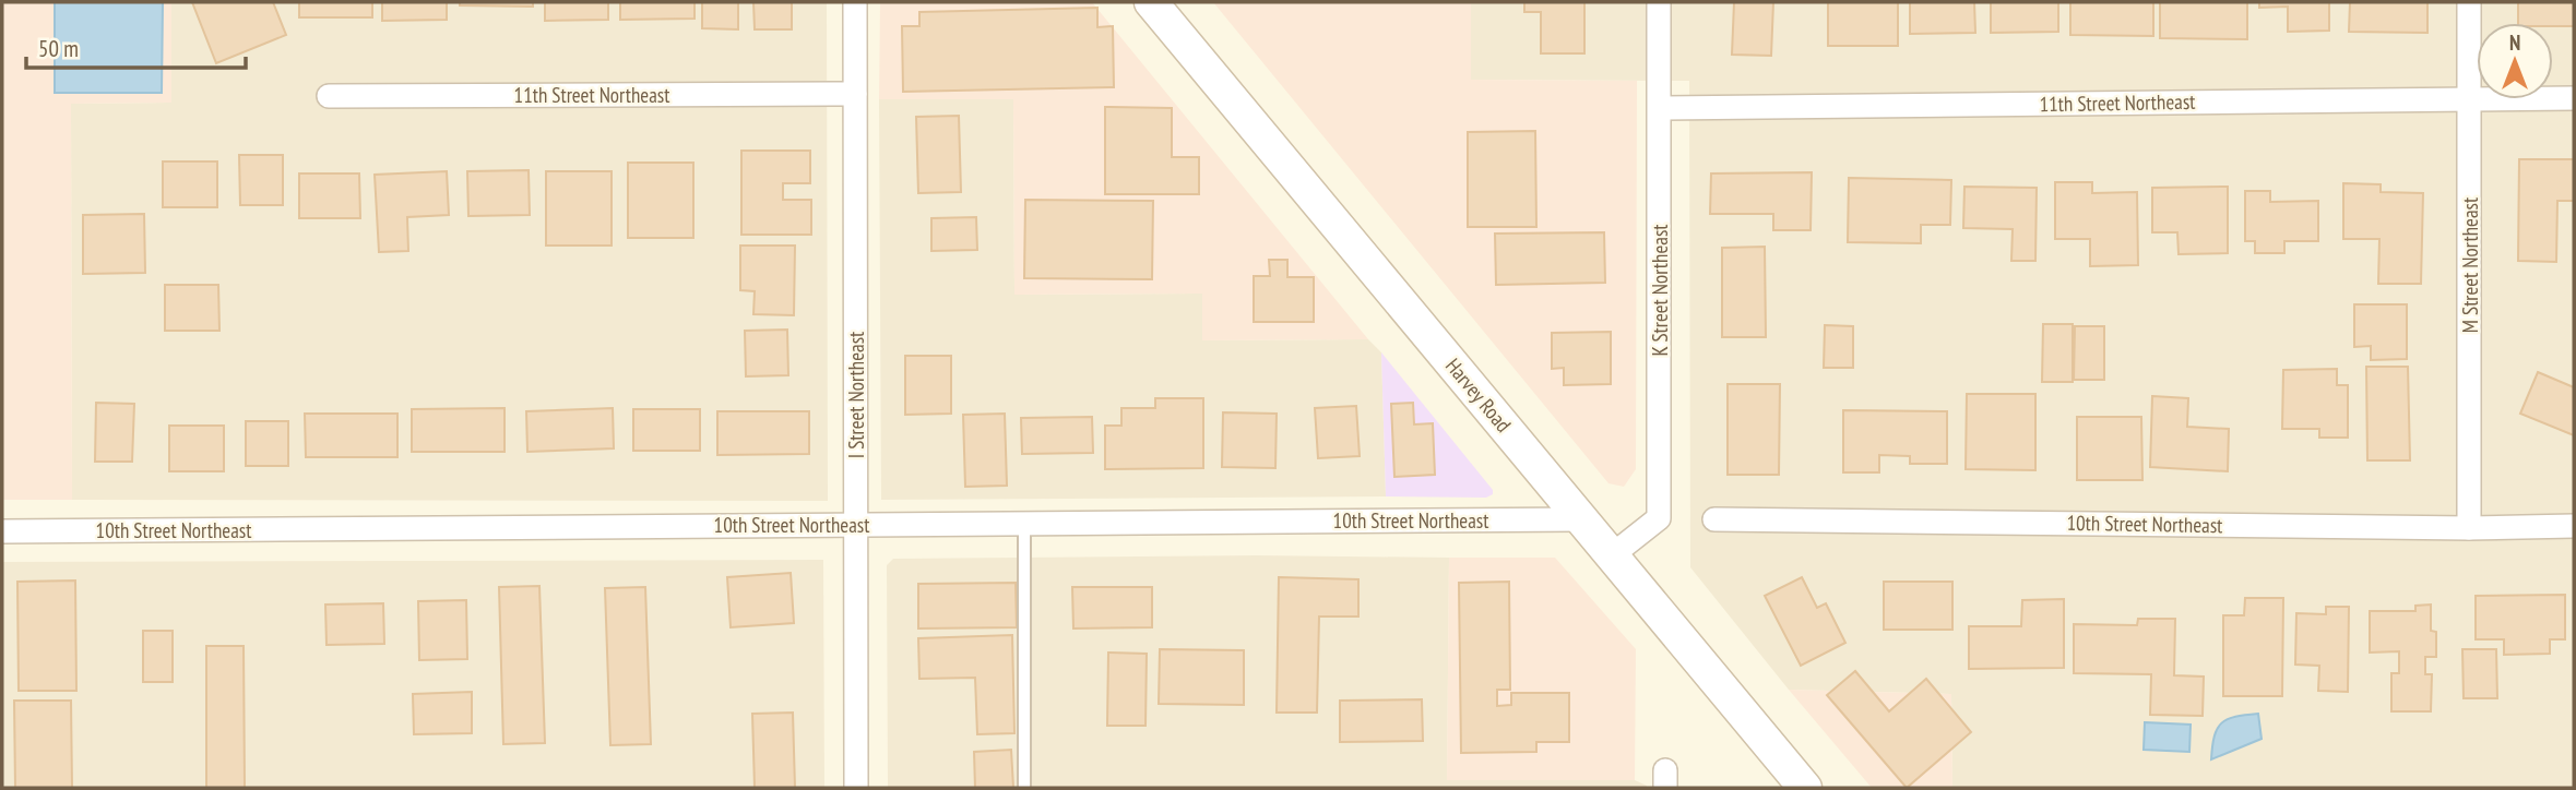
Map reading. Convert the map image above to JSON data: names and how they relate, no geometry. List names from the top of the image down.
{
  "streets": {
    "main road": ["Harvey Road"],
    "street": [
      "11th Street Northeast",
      "M Street Northeast",
      "K Street Northeast",
      "I Street Northeast",
      "10th Street Northeast"
    ]
  },
  "crossings": [
    ["11th Street Northeast", "M Street Northeast"],
    ["11th Street Northeast", "K Street Northeast"],
    ["11th Street Northeast", "I Street Northeast"],
    ["M Street Northeast", "10th Street Northeast"],
    ["K Street Northeast", "Harvey Road"],
    ["I Street Northeast", "10th Street Northeast"],
    ["Harvey Road", "10th Street Northeast"]
  ],
  "scale_bar": "50 m",
  "north": "top"
}
